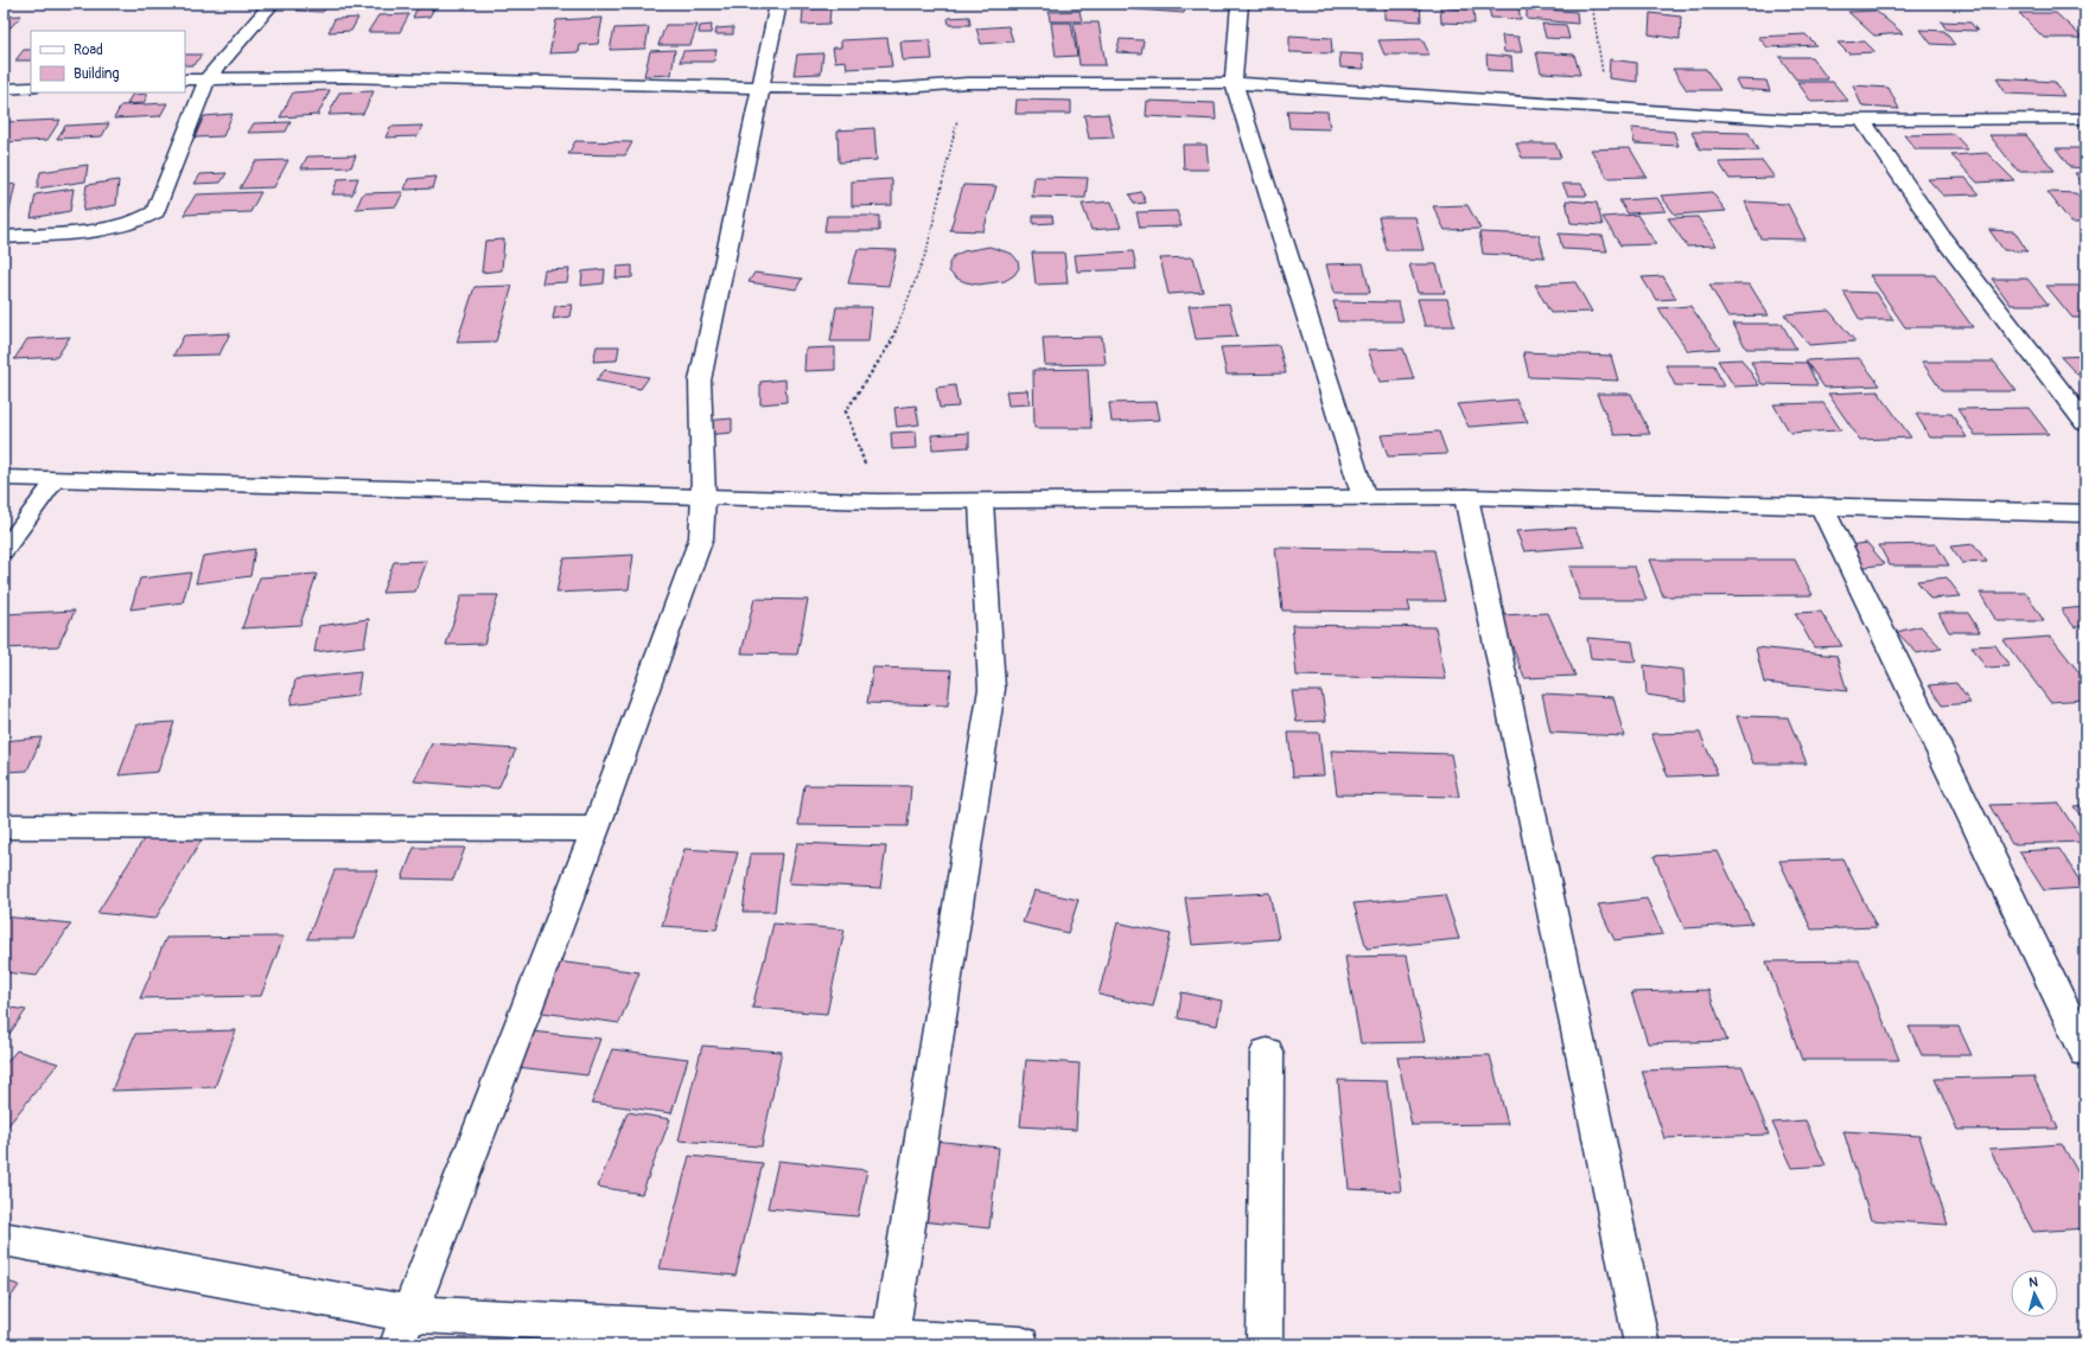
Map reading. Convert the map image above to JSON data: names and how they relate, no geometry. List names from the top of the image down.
{
  "legend": ["Road", "Building"],
  "north": "top"
}
